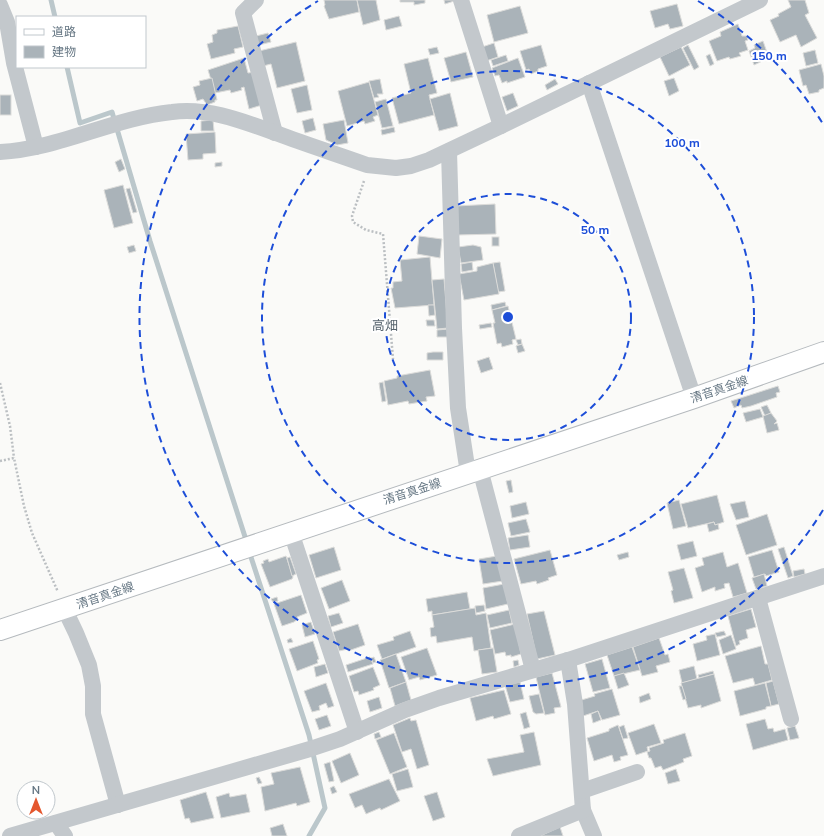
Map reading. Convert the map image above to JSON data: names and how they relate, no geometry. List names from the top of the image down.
{
  "streets": {
    "main road": ["清音真金線"]
  },
  "districts": ["高畑"],
  "legend": ["道路", "建物"],
  "north": "top",
  "rings": ["150 m", "100 m", "50 m"]
}
